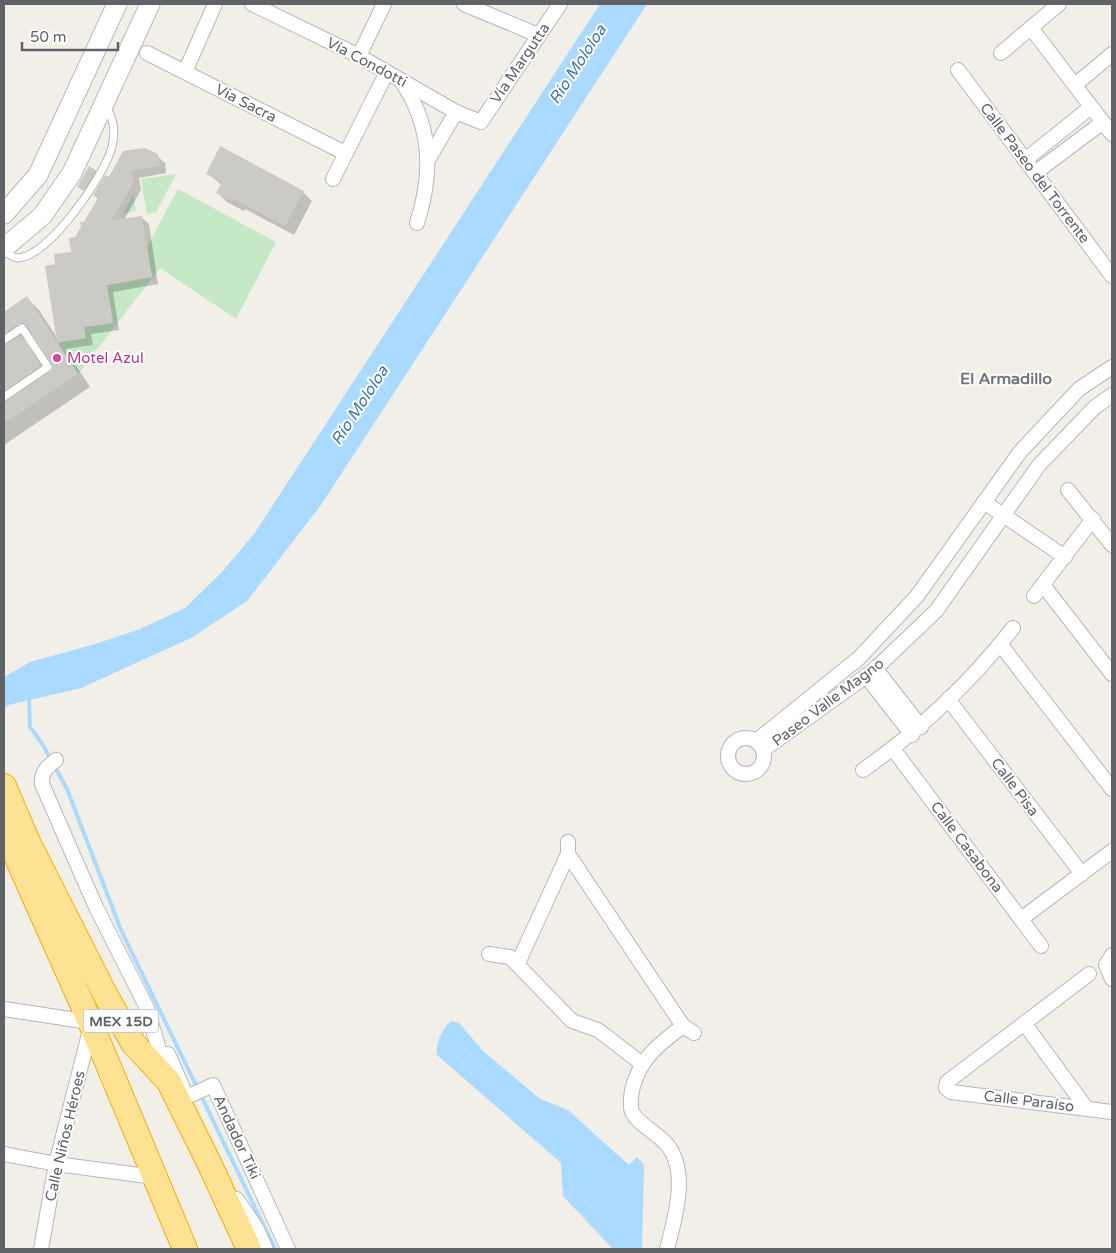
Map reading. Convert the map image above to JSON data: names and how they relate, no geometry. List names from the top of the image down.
{
  "streets": {
    "highway": ["MEX 15D"],
    "street": [
      "Vía Condotti",
      "Vía Margutta",
      "Vía Sacra",
      "Calle Paseo del Torrente",
      "Paseo Valle Magno",
      "Calle Pisa",
      "Calle Casabona",
      "Calle Paraíso",
      "Calle Niños Héroes",
      "Andador Tiki"
    ]
  },
  "crossings": [
    ["Vía Condotti", "Vía Margutta"],
    ["MEX 15D", "Calle Niños Héroes"]
  ],
  "districts": ["El Armadillo"],
  "water": ["Río Mololoa"],
  "places": ["Motel Azul"],
  "scale_bar": "50 m"
}
